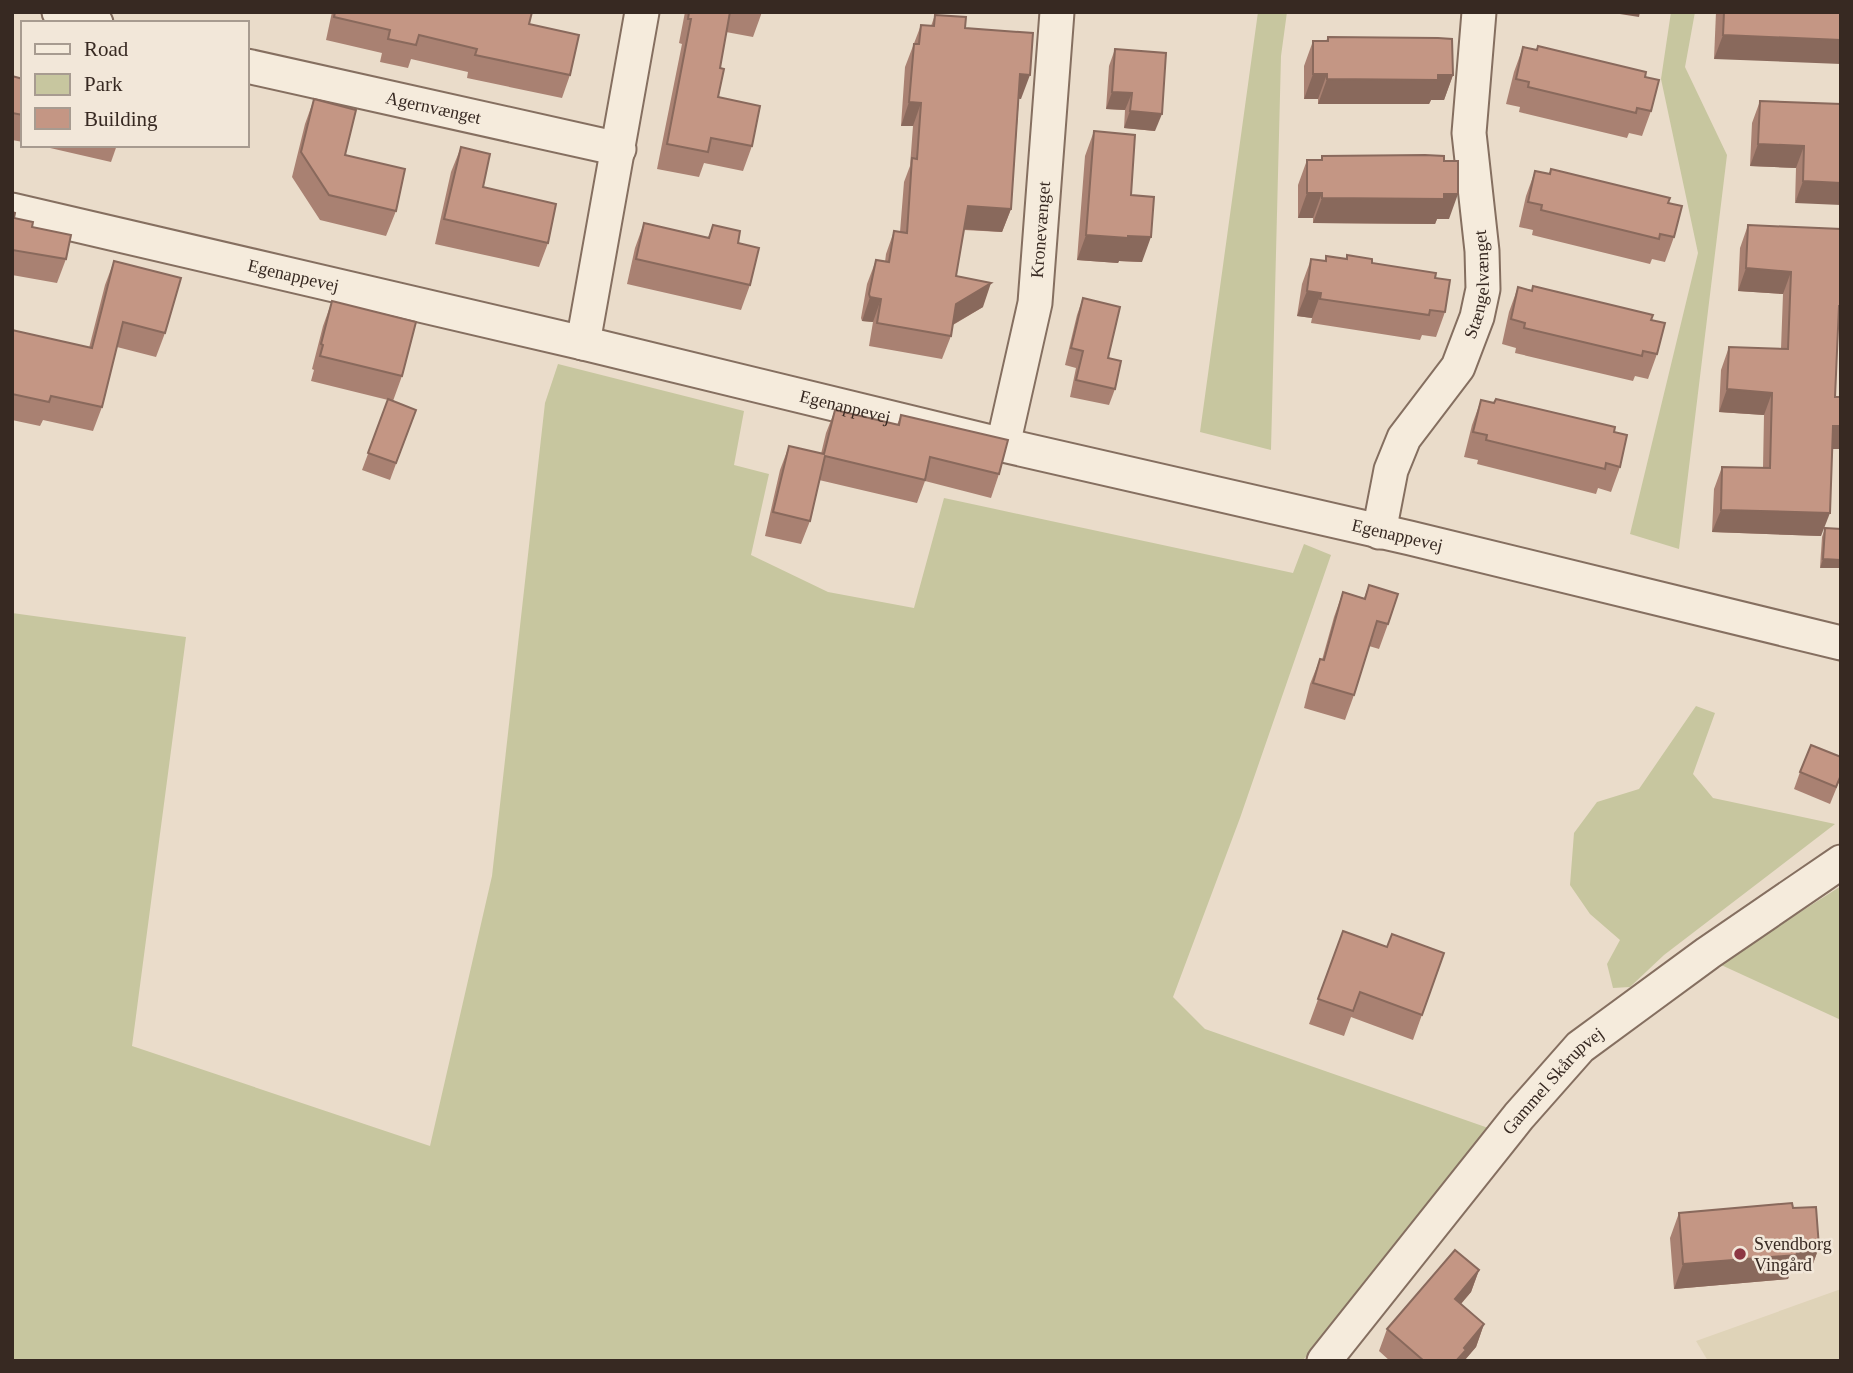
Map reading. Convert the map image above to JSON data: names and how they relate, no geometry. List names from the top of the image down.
{
  "streets": {
    "street": [
      "Agernvænget",
      "Kronevænget",
      "Egenappevej",
      "Stængelvænget",
      "Gammel Skårupvej"
    ]
  },
  "crossings": [
    ["Kronevænget", "Egenappevej"],
    ["Egenappevej", "Stængelvænget"]
  ],
  "places": ["Svendborg Vingård"],
  "legend": ["Road", "Park", "Building"]
}
